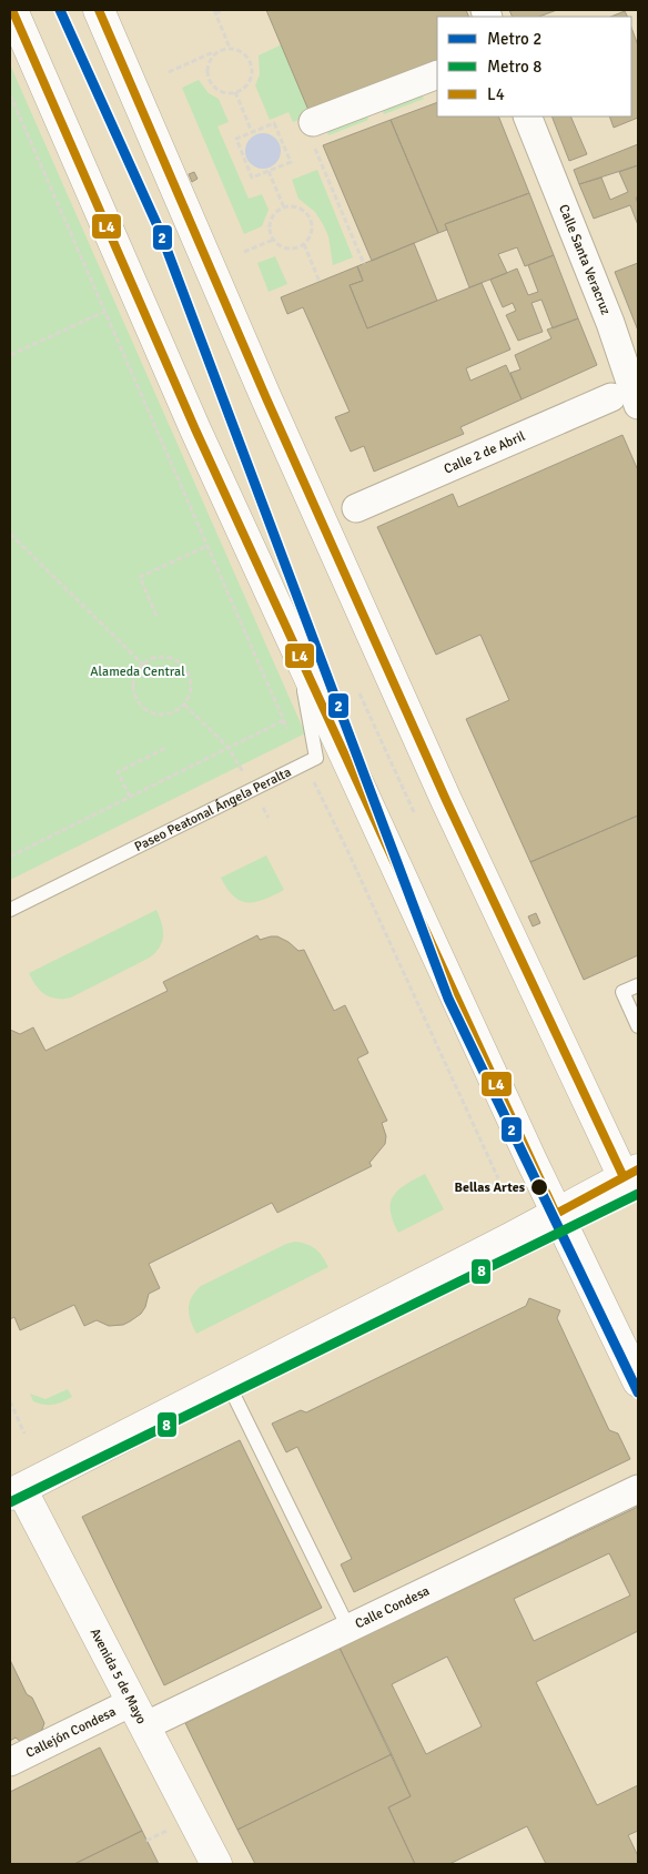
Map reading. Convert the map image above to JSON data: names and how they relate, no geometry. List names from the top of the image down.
{
  "streets": {
    "main road": ["Avenida 5 de Mayo"],
    "street": [
      "Calle Santa Veracruz",
      "Calle 2 de Abril",
      "Calle Condesa",
      "Callejón Condesa"
    ],
    "lane": ["Paseo Peatonal Ángela Peralta"]
  },
  "crossings": [
    ["Calle Condesa", "Avenida 5 de Mayo"],
    ["Calle Condesa", "Callejón Condesa"],
    ["Avenida 5 de Mayo", "Callejón Condesa"]
  ],
  "parks": ["Alameda Central"],
  "places": ["Bellas Artes"],
  "lines": ["metro line 2", "transit line L4", "metro line 8"],
  "legend": ["Metro 2", "Metro 8", "L4"]
}
